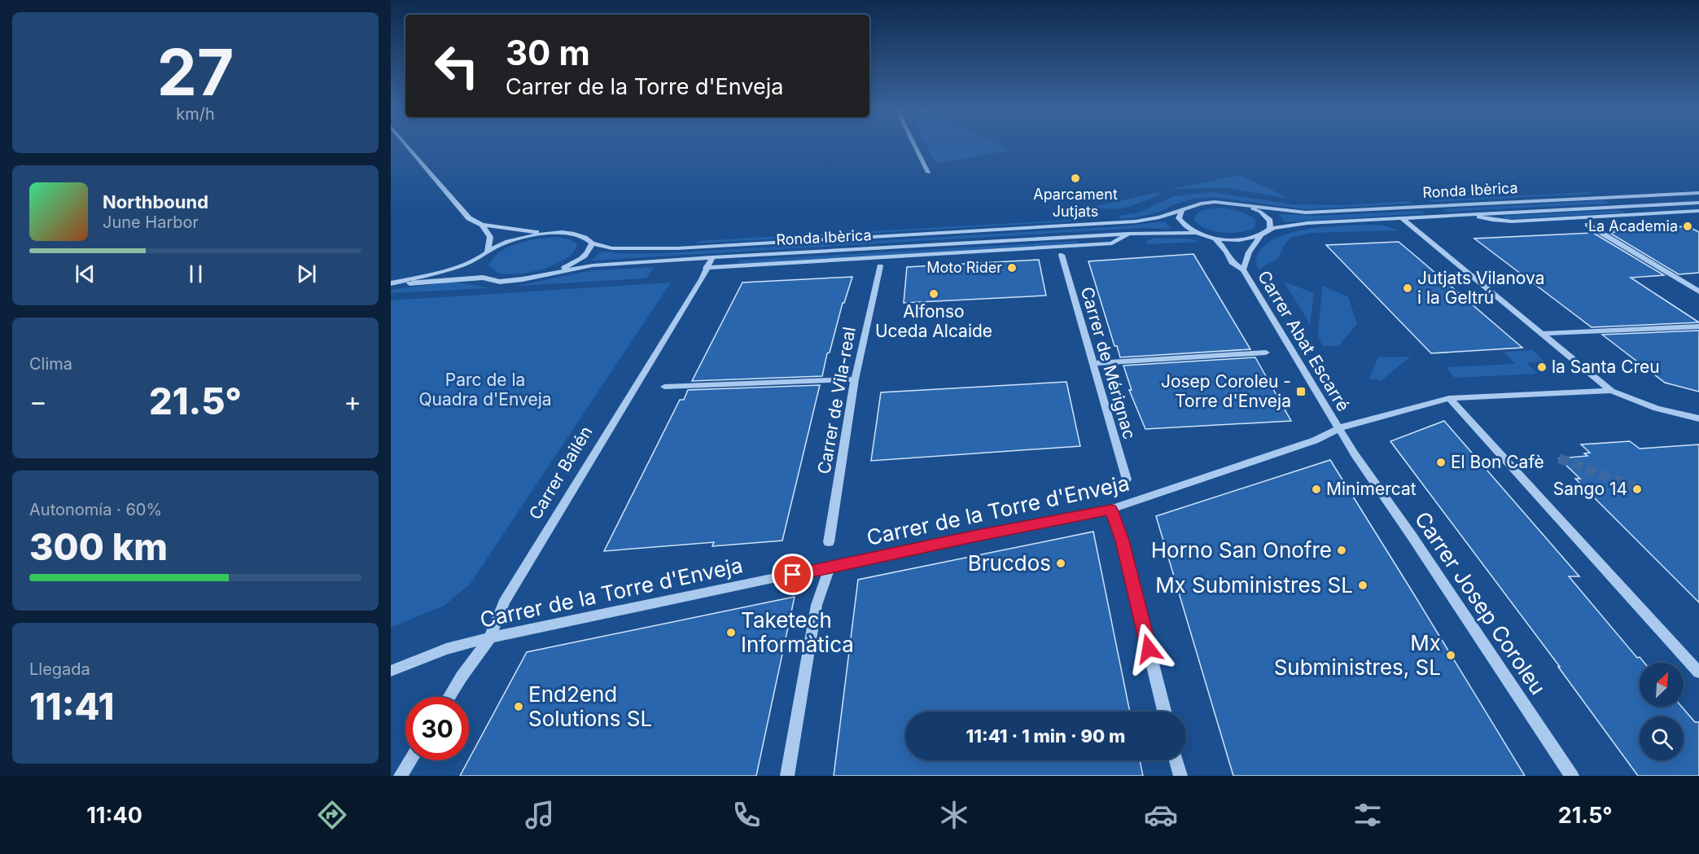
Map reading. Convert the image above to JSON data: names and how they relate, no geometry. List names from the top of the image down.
{
  "streets": {
    "street": [
      "Ronda Ibèrica",
      "Carrer Abat Escarré",
      "Carrer de Mérignac",
      "Carrer de Vila-real",
      "Carrer Bailén",
      "Carrer de la Torre d'Enveja",
      "Carrer Josep Coroleu"
    ]
  },
  "crossings": [
    ["Ronda Ibèrica", "Carrer Abat Escarré"],
    ["Ronda Ibèrica", "Carrer Bailén"],
    ["Carrer Abat Escarré", "Carrer de la Torre d'Enveja"],
    ["Carrer Abat Escarré", "Carrer Josep Coroleu"],
    ["Carrer Bailén", "Carrer de la Torre d'Enveja"],
    ["Carrer de la Torre d'Enveja", "Carrer Josep Coroleu"]
  ],
  "parks": ["Parc de la Quadra d'Enveja"],
  "places": {
    "other": [
      "Aparcament Jutjats",
      "La Academia",
      "Moto Rider",
      "Jutjats Vilanova i la Geltrú",
      "Alfonso Uceda Alcaide",
      "la Santa Creu",
      "El Bon Cafè",
      "Minimercat",
      "Sango 14",
      "Horno San Onofre",
      "Brucdos",
      "Mx Subministres SL",
      "Taketech Informàtica",
      "Mx Subministres, SL",
      "End2end Solutions SL"
    ],
    "transit": ["Josep Coroleu - Torre d'Enveja"]
  },
  "north": "top right",
  "page": {
    "tile": [
      ["27", "km/h"],
      "Clima",
      ["Autonomía · 60%", "300 km"],
      ["Llegada", "11:41"]
    ],
    "turn": ["30 m", "Carrer de la Torre d'Enveja"],
    "song": ["Northbound", "June Harbor"],
    "heat": ["−", "21.5°", "+"],
    "limit": "30",
    "trip": "11:41 · 1 min · 90 m",
    "tabs": ["11:40", "21.5°"]
  }
}
